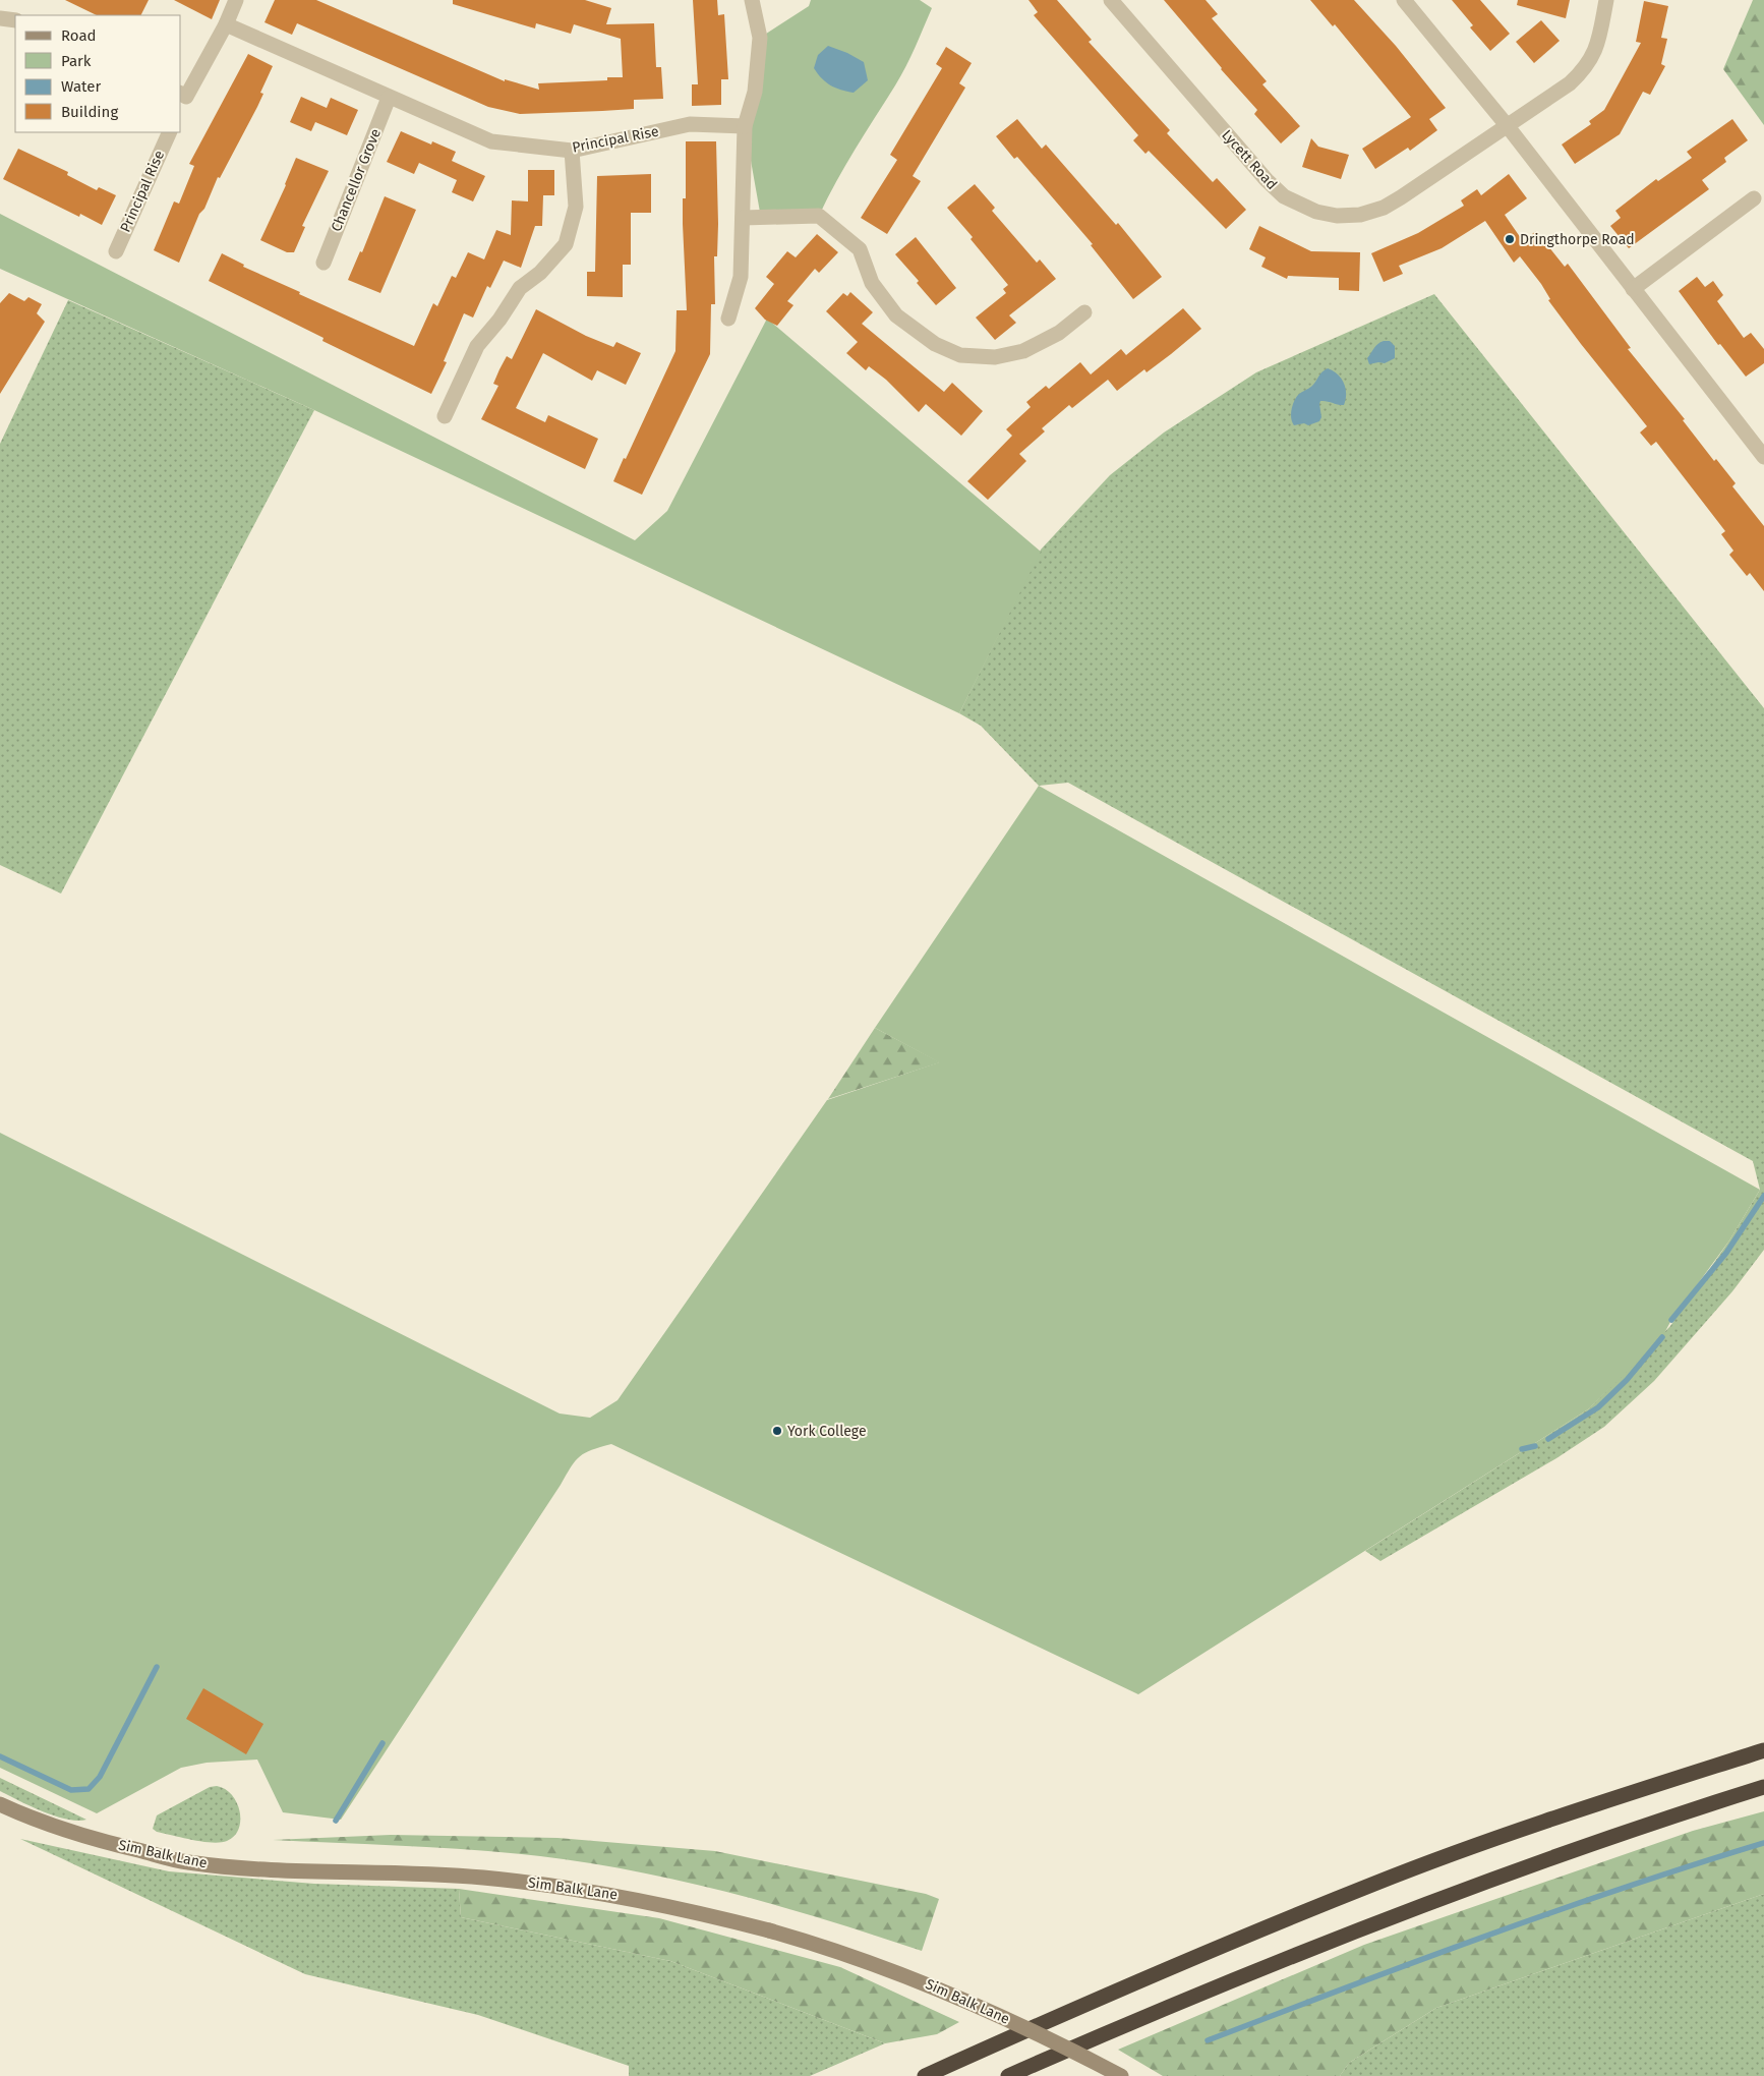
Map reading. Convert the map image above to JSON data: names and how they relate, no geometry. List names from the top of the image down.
{
  "streets": {
    "street": [
      "Principal Rise",
      "Lycett Road",
      "Chancellor Grove",
      "Sim Balk Lane"
    ]
  },
  "crossings": [
    ["Principal Rise", "Chancellor Grove"]
  ],
  "places": ["Dringthorpe Road", "York College"],
  "legend": [
    "Road",
    "Park",
    "Water",
    "Building"
  ]
}
